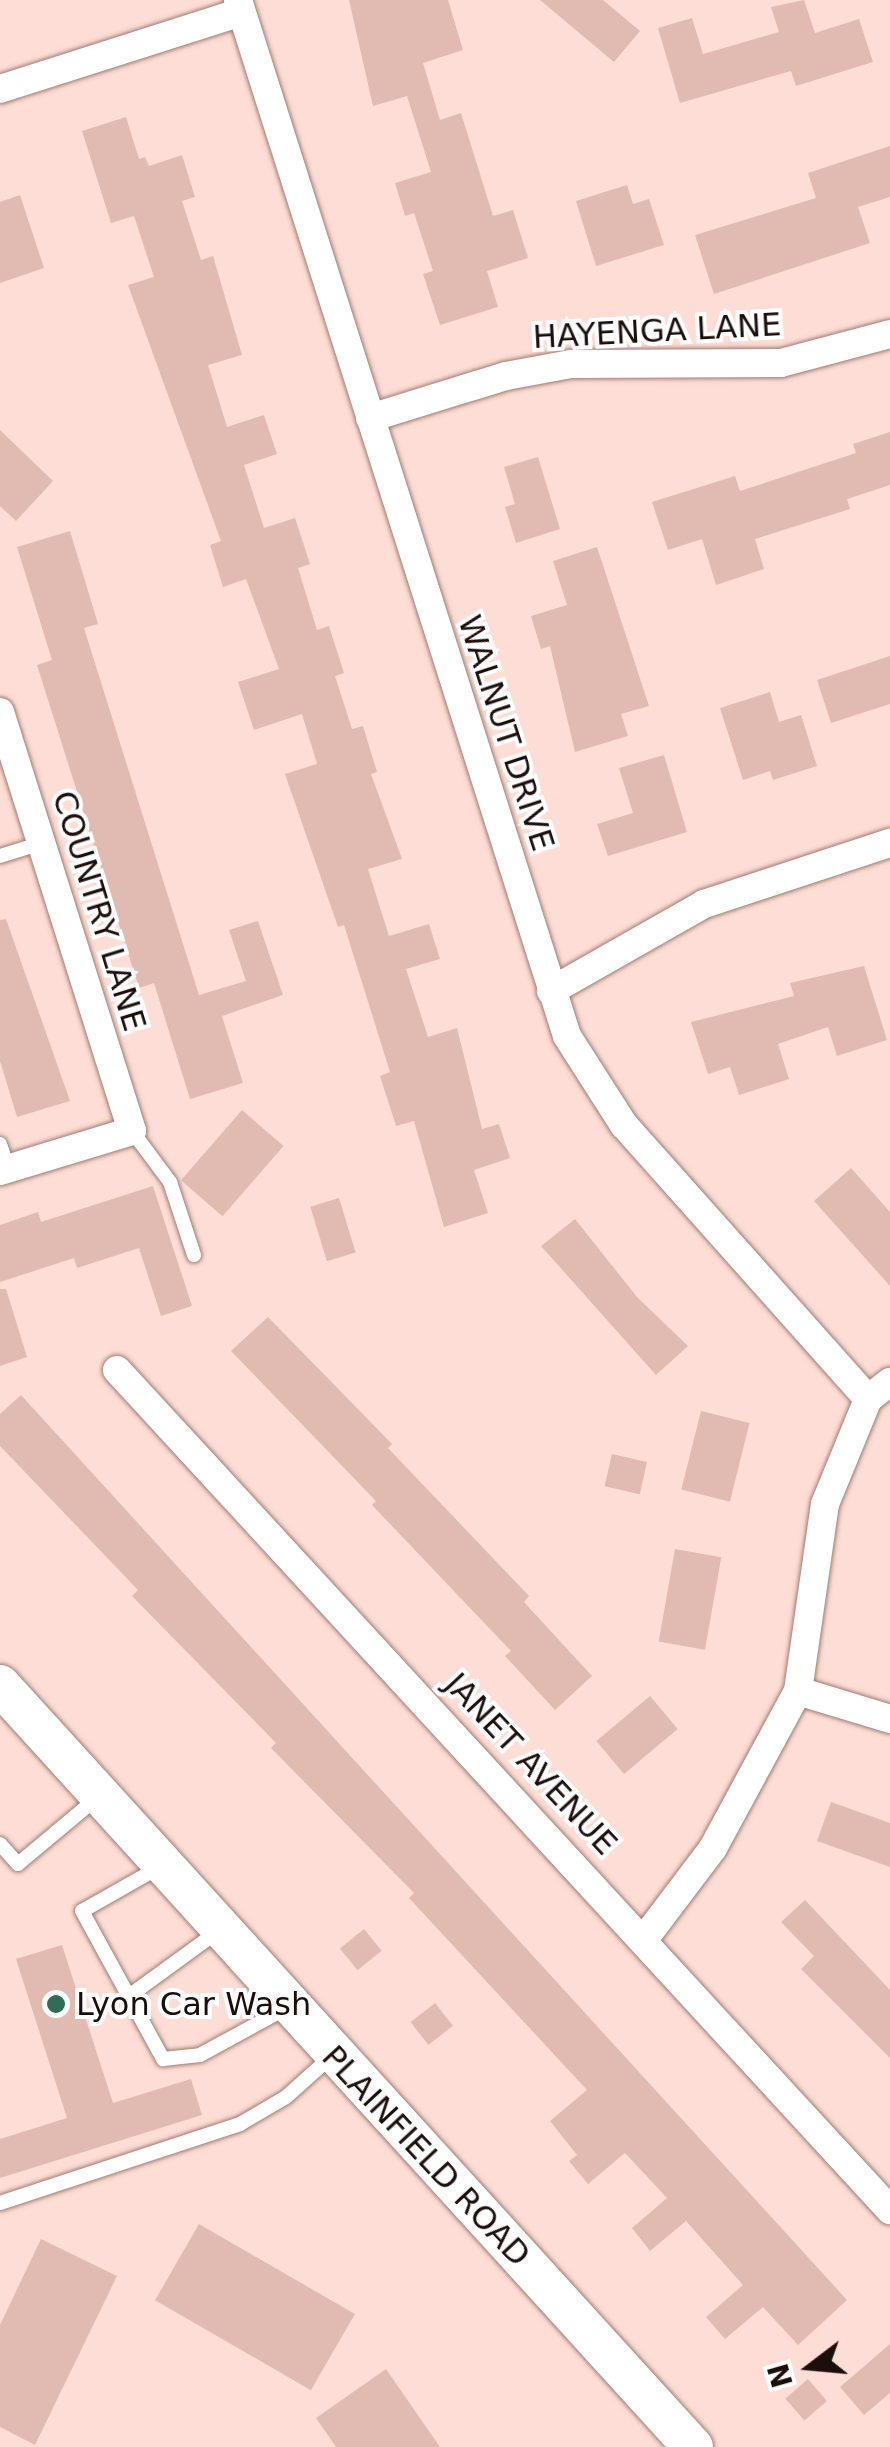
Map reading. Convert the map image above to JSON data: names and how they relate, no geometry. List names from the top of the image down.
{
  "streets": {
    "main road": ["PLAINFIELD ROAD"],
    "street": [
      "HAYENGA LANE",
      "WALNUT DRIVE",
      "COUNTRY LANE",
      "JANET AVENUE"
    ]
  },
  "crossings": [
    ["HAYENGA LANE", "WALNUT DRIVE"]
  ],
  "places": ["Lyon Car Wash"],
  "north": "left"
}
